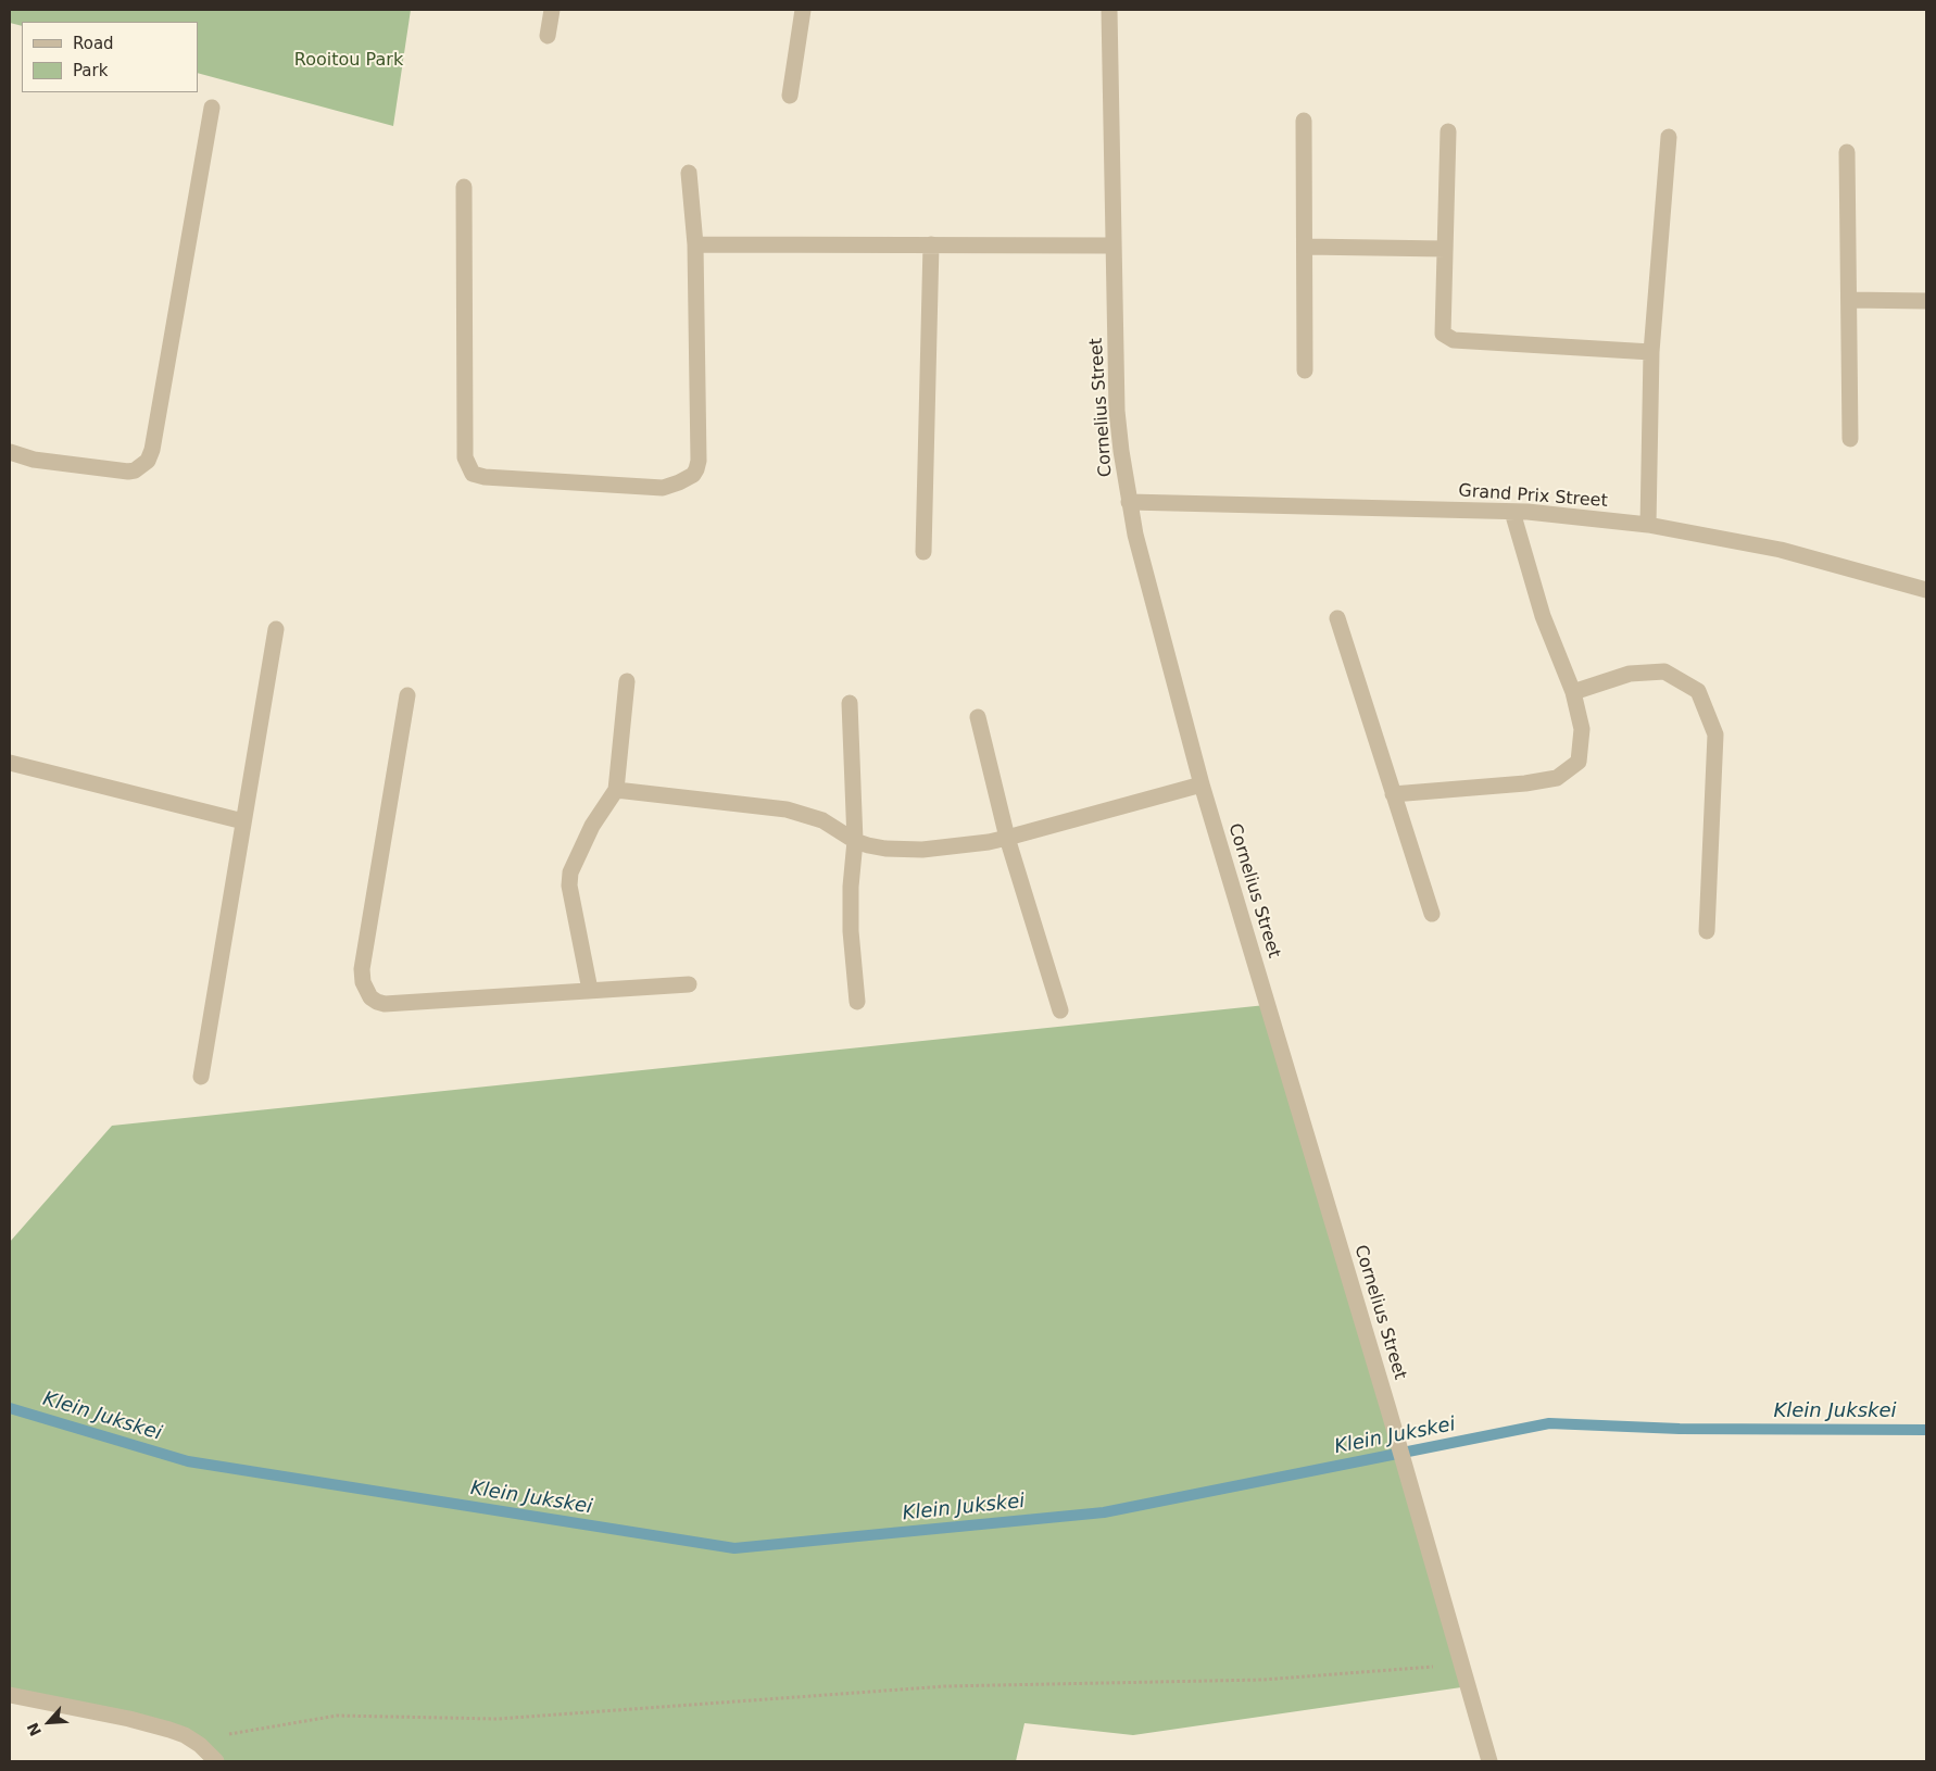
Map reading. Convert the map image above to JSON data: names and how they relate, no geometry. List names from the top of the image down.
{
  "streets": {
    "street": ["Cornelius Street", "Grand Prix Street"]
  },
  "crossings": [
    ["Cornelius Street", "Grand Prix Street"]
  ],
  "water": ["Klein Jukskei"],
  "parks": ["Rooitou Park"],
  "legend": ["Road", "Park"],
  "north": "bottom left"
}
